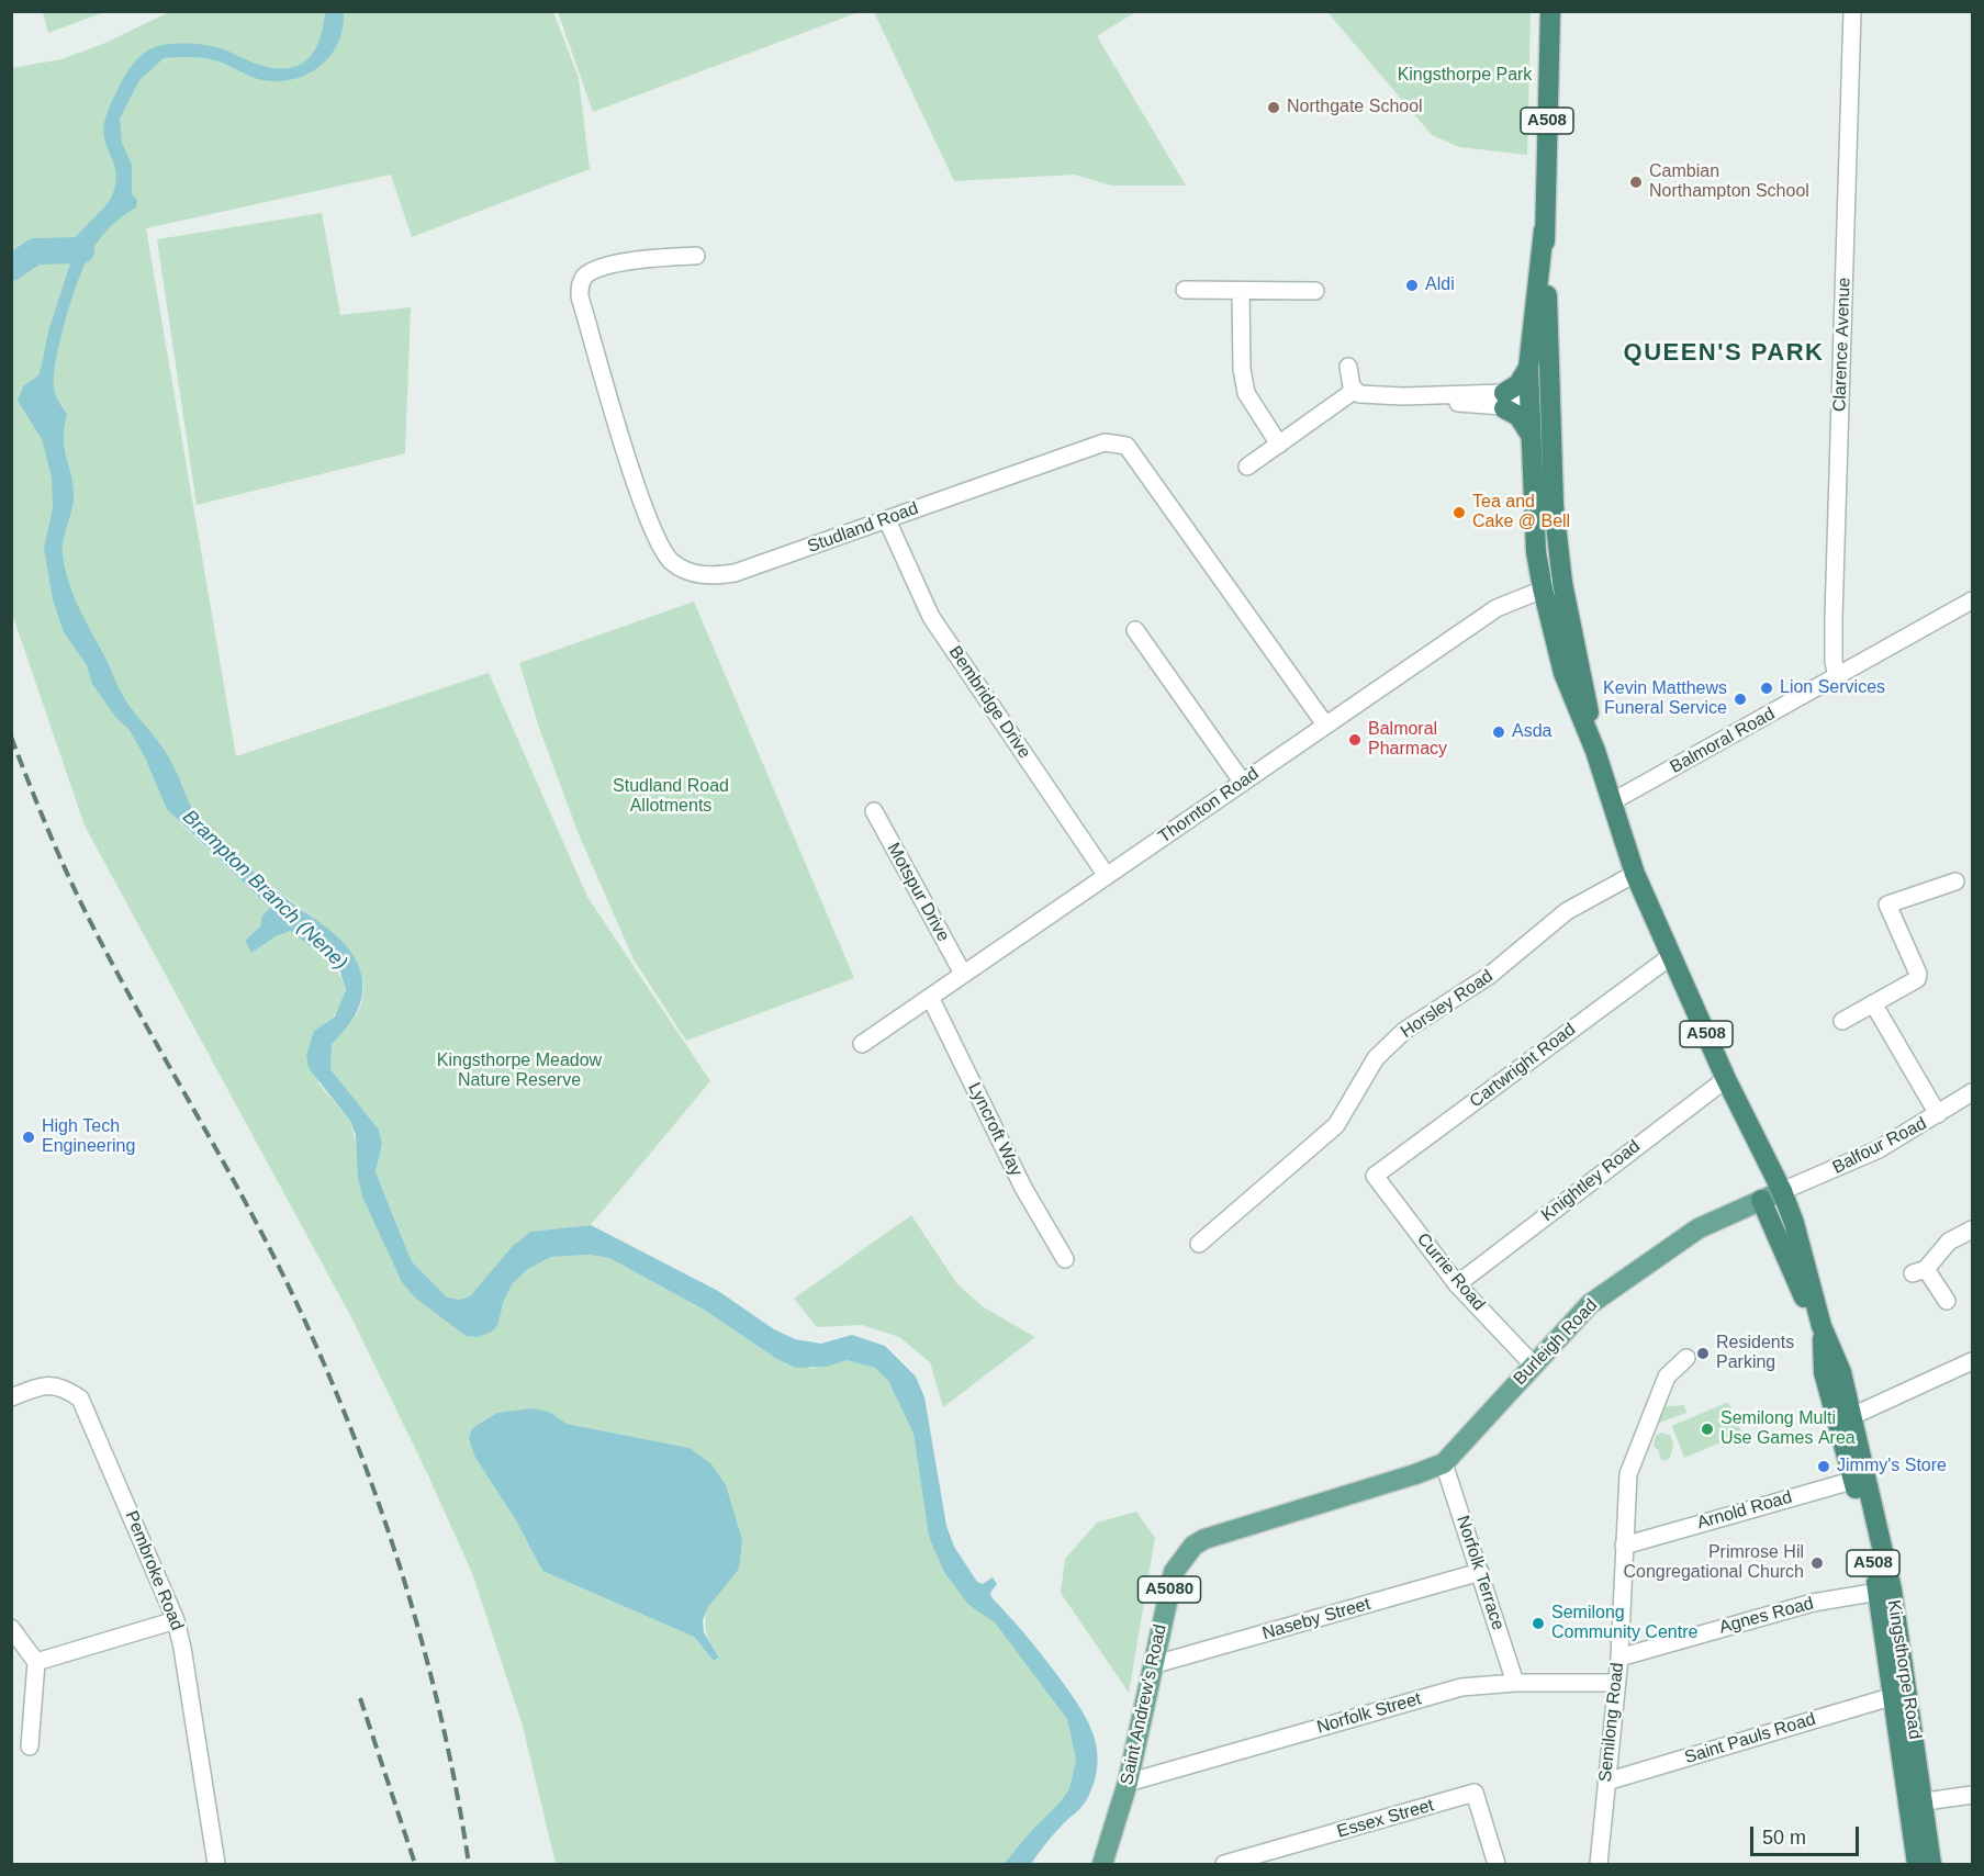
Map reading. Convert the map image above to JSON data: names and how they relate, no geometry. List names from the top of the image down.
{
  "streets": {
    "highway": ["A508", "Kingsthorpe Road"],
    "main road": ["Burleigh Road", "A5080", "Saint Andrew's Road"],
    "street": [
      "Clarence Avenue",
      "Studland Road",
      "Bembridge Drive",
      "Balmoral Road",
      "Thornton Road",
      "Motspur Drive",
      "Horsley Road",
      "Cartwright Road",
      "Lyncroft Way",
      "Balfour Road",
      "Knightley Road",
      "Currie Road",
      "Arnold Road",
      "Pembroke Road",
      "Norfolk Terrace",
      "Agnes Road",
      "Naseby Street",
      "Norfolk Street",
      "Semilong Road",
      "Saint Pauls Road",
      "Essex Street"
    ]
  },
  "crossings": [
    ["A508", "Balmoral Road"],
    ["A508", "Thornton Road"],
    ["A508", "Horsley Road"],
    ["A508", "Cartwright Road"],
    ["A508", "Balfour Road"],
    ["A508", "Knightley Road"],
    ["A508", "Burleigh Road"],
    ["A508", "Kingsthorpe Road"],
    ["Clarence Avenue", "Balmoral Road"],
    ["Studland Road", "Bembridge Drive"],
    ["Studland Road", "Thornton Road"],
    ["Bembridge Drive", "Thornton Road"],
    ["Thornton Road", "Motspur Drive"],
    ["Thornton Road", "Lyncroft Way"],
    ["Cartwright Road", "Currie Road"],
    ["Balfour Road", "Burleigh Road"],
    ["Balfour Road", "Kingsthorpe Road"],
    ["Knightley Road", "Currie Road"],
    ["Currie Road", "Burleigh Road"],
    ["Burleigh Road", "Norfolk Terrace"],
    ["Burleigh Road", "Kingsthorpe Road"],
    ["Burleigh Road", "Saint Andrew's Road"],
    ["Arnold Road", "Kingsthorpe Road"],
    ["Arnold Road", "Semilong Road"],
    ["Norfolk Terrace", "Naseby Street"],
    ["Norfolk Terrace", "Norfolk Street"],
    ["Agnes Road", "Kingsthorpe Road"],
    ["Agnes Road", "Semilong Road"],
    ["Naseby Street", "Saint Andrew's Road"],
    ["Kingsthorpe Road", "Saint Pauls Road"],
    ["Saint Andrew's Road", "Norfolk Street"],
    ["Norfolk Street", "Semilong Road"],
    ["Semilong Road", "Saint Pauls Road"]
  ],
  "districts": ["QUEEN'S PARK"],
  "water": ["Brampton Branch (Nene)"],
  "parks": ["Kingsthorpe Park", "Studland Road Allotments", "Kingsthorpe Meadow Nature Reserve"],
  "places": [
    "Northgate School",
    "Cambian Northampton School",
    "Aldi",
    "Tea and Cake @ Bell",
    "Lion Services",
    "Kevin Matthews Funeral Service",
    "Asda",
    "Balmoral Pharmacy",
    "High Tech Engineering",
    "Residents Parking",
    "Semilong Multi Use Games Area",
    "Jimmy's Store",
    "Primrose Hil Congregational Church",
    "Semilong Community Centre"
  ],
  "scale_bar": "50 m"
}
